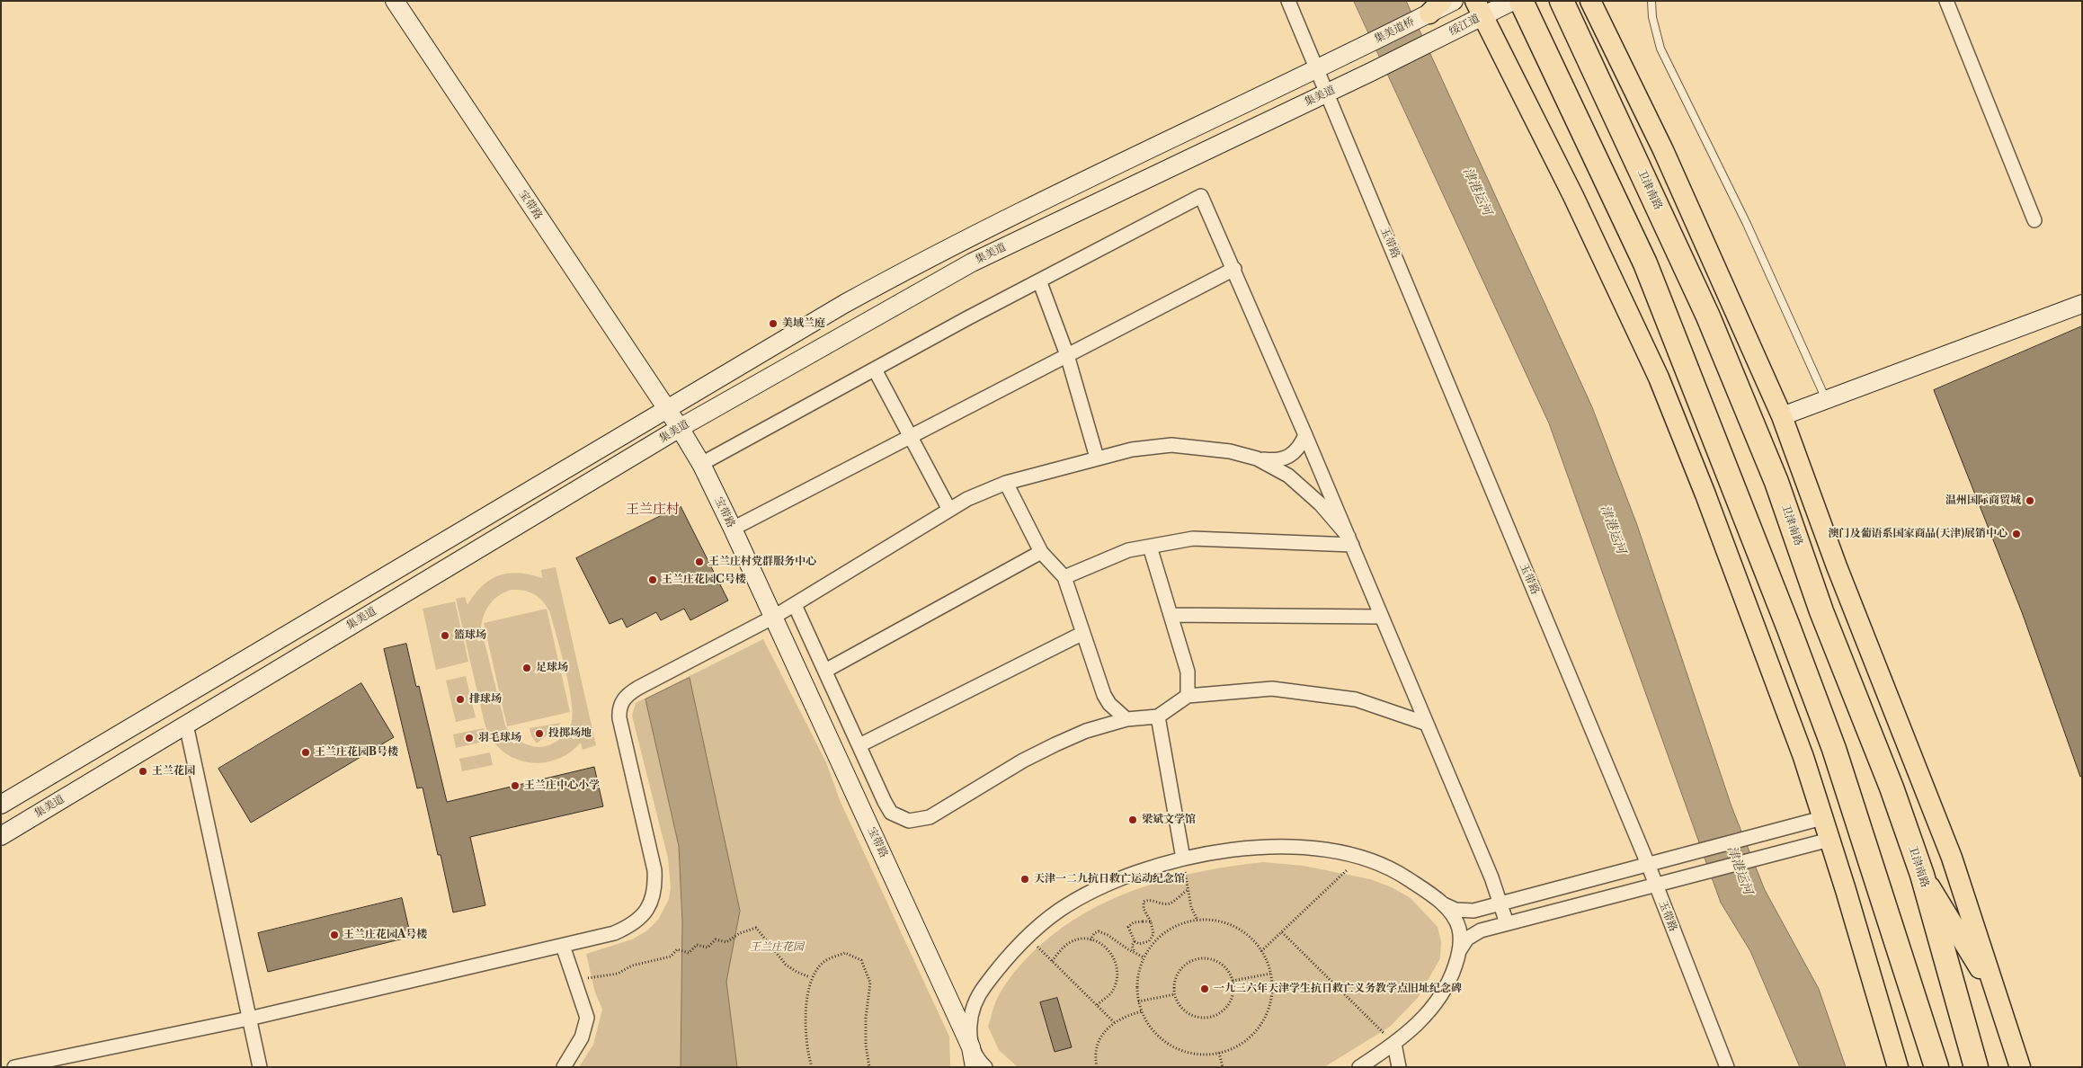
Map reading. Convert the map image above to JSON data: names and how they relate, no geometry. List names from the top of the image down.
{
  "streets": {
    "highway": ["卫津南路"],
    "main road": [
      "绥江道",
      "集美道桥",
      "集美道",
      "宝带路"
    ],
    "street": ["玉带路"]
  },
  "crossings": [
    ["绥江道", "集美道"],
    ["集美道桥", "玉带路"],
    ["集美道", "宝带路"],
    ["集美道", "玉带路"]
  ],
  "districts": ["王兰庄村"],
  "water": ["津港运河"],
  "parks": ["王兰庄花园"],
  "places": [
    "美域兰庭",
    "温州国际商贸城",
    "澳门及葡语系国家商品(天津)展销中心",
    "王兰庄村党群服务中心",
    "王兰庄花园C号楼",
    "篮球场",
    "足球场",
    "排球场",
    "投掷场地",
    "羽毛球场",
    "王兰庄花园B号楼",
    "王兰花园",
    "王兰庄中心小学",
    "梁斌文学馆",
    "天津一二九抗日救亡运动纪念馆",
    "王兰庄花园A号楼",
    "一九三六年天津学生抗日救亡义务教学点旧址纪念碑"
  ]
}
